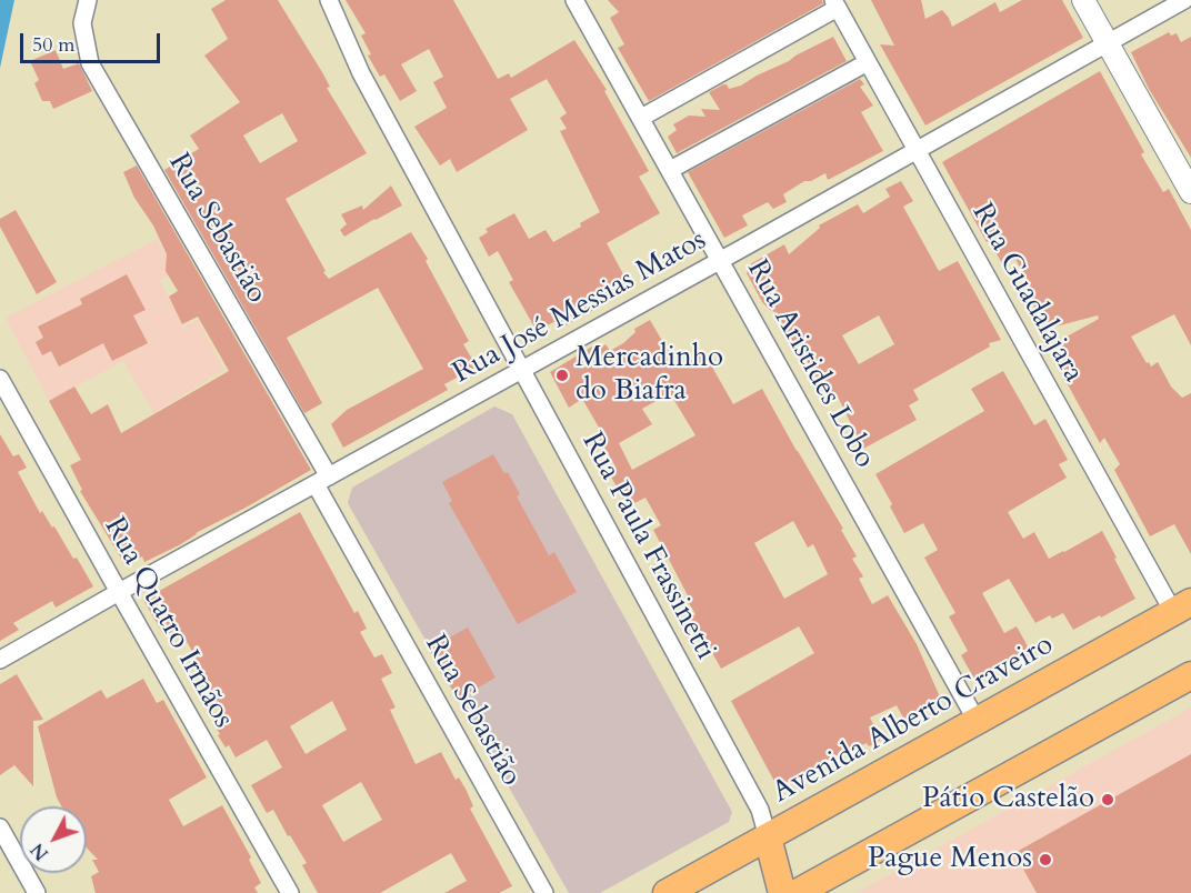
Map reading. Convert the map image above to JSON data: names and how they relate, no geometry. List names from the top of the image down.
{
  "streets": {
    "main road": ["Avenida Alberto Craveiro"],
    "street": [
      "Rua Sebastião",
      "Rua Guadalajara",
      "Rua José Messias Matos",
      "Rua Aristides Lobo",
      "Rua Paula Frassinetti",
      "Rua Quatro Irmãos"
    ]
  },
  "crossings": [
    ["Rua Sebastião", "Rua José Messias Matos"],
    ["Rua Guadalajara", "Rua José Messias Matos"],
    ["Rua Guadalajara", "Avenida Alberto Craveiro"],
    ["Rua José Messias Matos", "Rua Aristides Lobo"],
    ["Rua José Messias Matos", "Rua Paula Frassinetti"],
    ["Rua José Messias Matos", "Rua Quatro Irmãos"],
    ["Rua Aristides Lobo", "Avenida Alberto Craveiro"],
    ["Rua Paula Frassinetti", "Avenida Alberto Craveiro"]
  ],
  "places": ["Mercadinho do Biafra", "Pátio Castelão", "Pague Menos"],
  "scale_bar": "50 m",
  "north": "bottom left"
}
